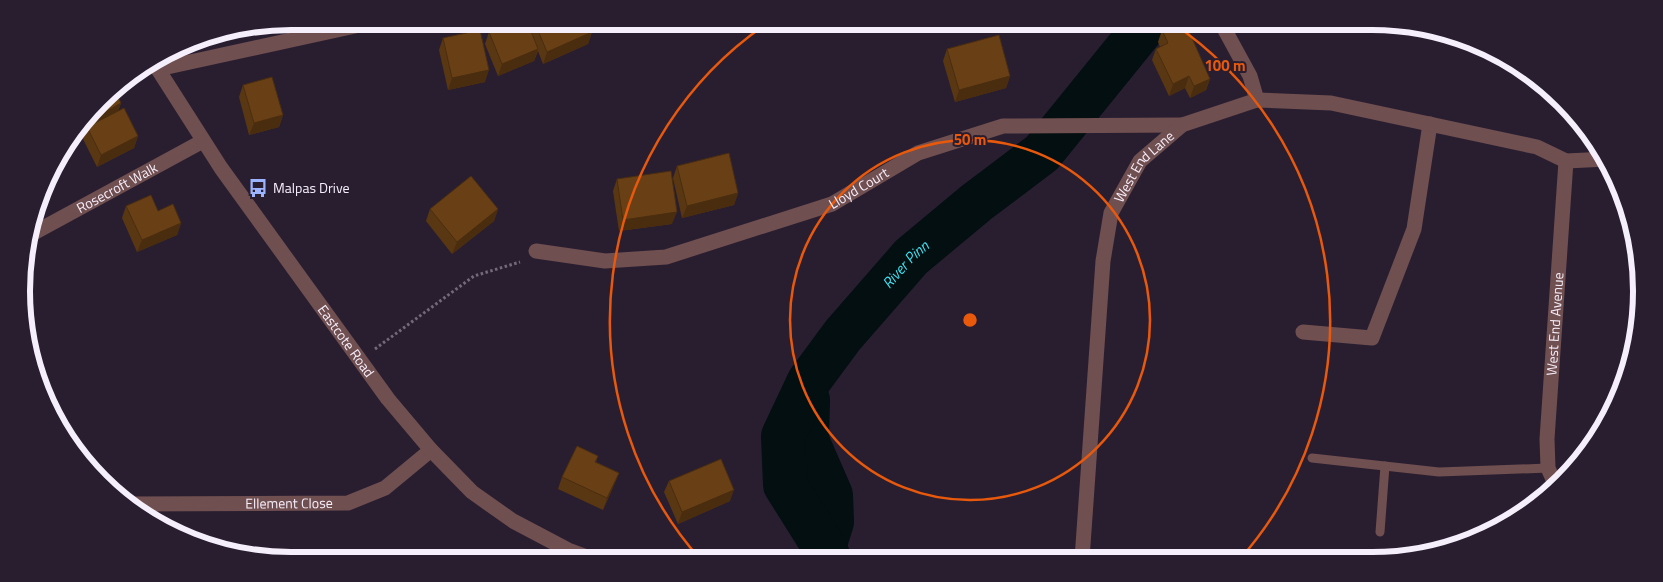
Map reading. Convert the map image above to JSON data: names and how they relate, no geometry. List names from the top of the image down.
{
  "streets": {
    "street": [
      "West End Lane",
      "Lloyd Court",
      "Rosecroft Walk",
      "West End Avenue",
      "Eastcote Road",
      "Ellement Close"
    ]
  },
  "crossings": [
    ["West End Lane", "Lloyd Court"],
    ["West End Lane", "West End Avenue"],
    ["Rosecroft Walk", "Eastcote Road"],
    ["Eastcote Road", "Ellement Close"]
  ],
  "water": ["River Pinn"],
  "places": {
    "bus stop": ["Malpas Drive"]
  },
  "rings": ["100 m", "50 m"]
}
